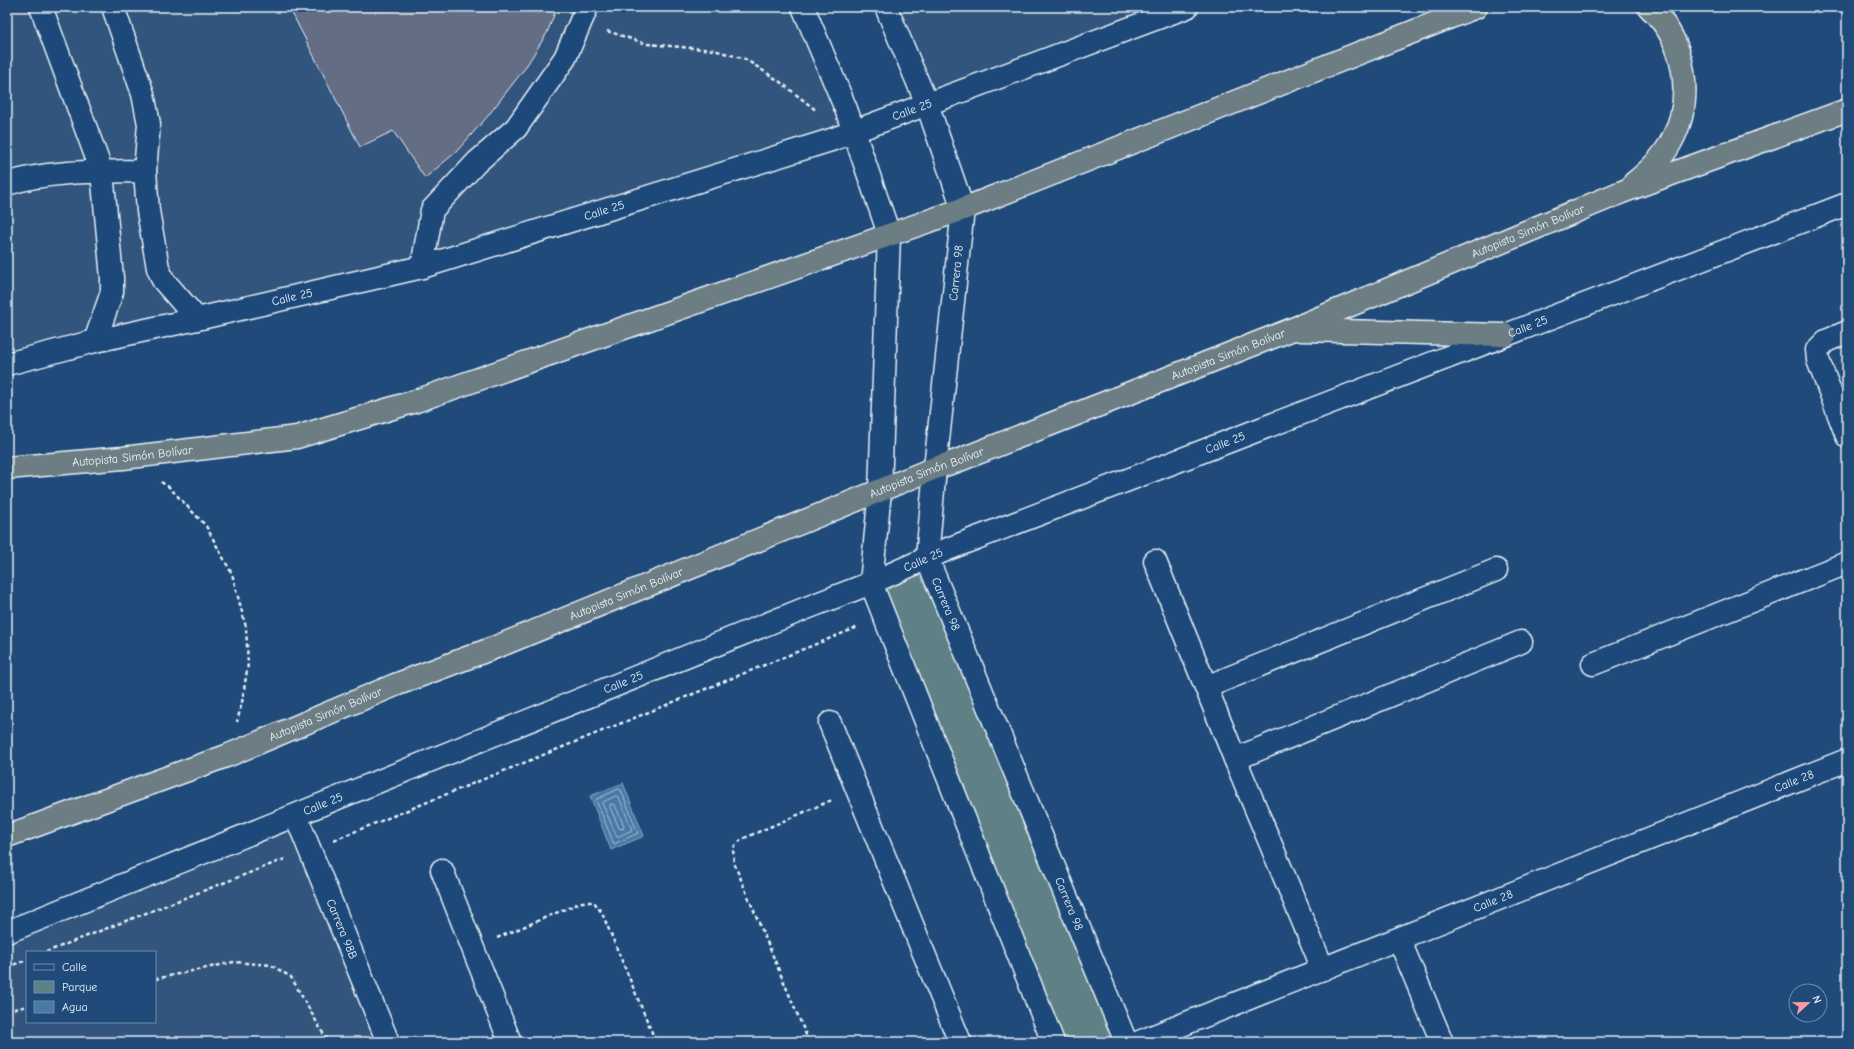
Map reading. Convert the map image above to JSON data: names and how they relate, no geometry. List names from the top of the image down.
{
  "streets": {
    "highway": ["Autopista Simón Bolívar"],
    "street": [
      "Calle 25",
      "Carrera 98",
      "Calle 28",
      "Carrera 98B"
    ]
  },
  "crossings": [
    ["Calle 25", "Carrera 98"],
    ["Calle 25", "Carrera 98B"],
    ["Autopista Simón Bolívar", "Carrera 98"]
  ],
  "legend": ["Calle", "Parque", "Agua"],
  "north": "right"
}
